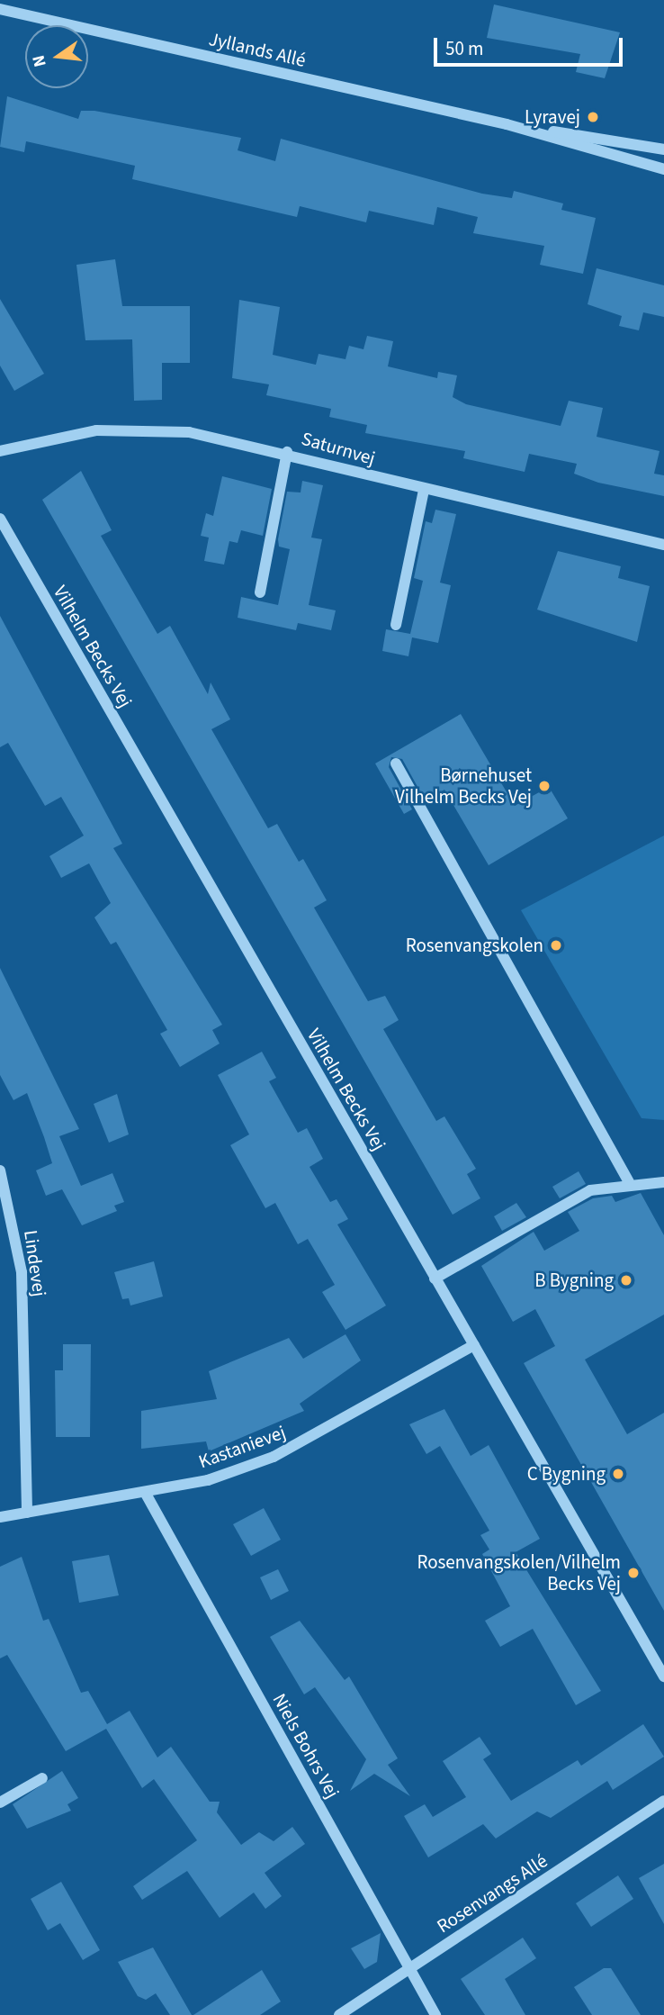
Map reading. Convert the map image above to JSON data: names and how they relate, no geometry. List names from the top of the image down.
{
  "streets": {
    "street": [
      "Jyllands Allé",
      "Saturnvej",
      "Vilhelm Becks Vej",
      "Lindevej",
      "Kastanievej",
      "Niels Bohrs Vej",
      "Rosenvangs Allé"
    ]
  },
  "crossings": [
    ["Vilhelm Becks Vej", "Kastanievej"],
    ["Lindevej", "Kastanievej"],
    ["Kastanievej", "Niels Bohrs Vej"],
    ["Niels Bohrs Vej", "Rosenvangs Allé"]
  ],
  "places": [
    "Lyravej",
    "Børnehuset Vilhelm Becks Vej",
    "Rosenvangskolen",
    "B Bygning",
    "C Bygning",
    "Rosenvangskolen/Vilhelm Becks Vej"
  ],
  "scale_bar": "50 m",
  "north": "left"
}
